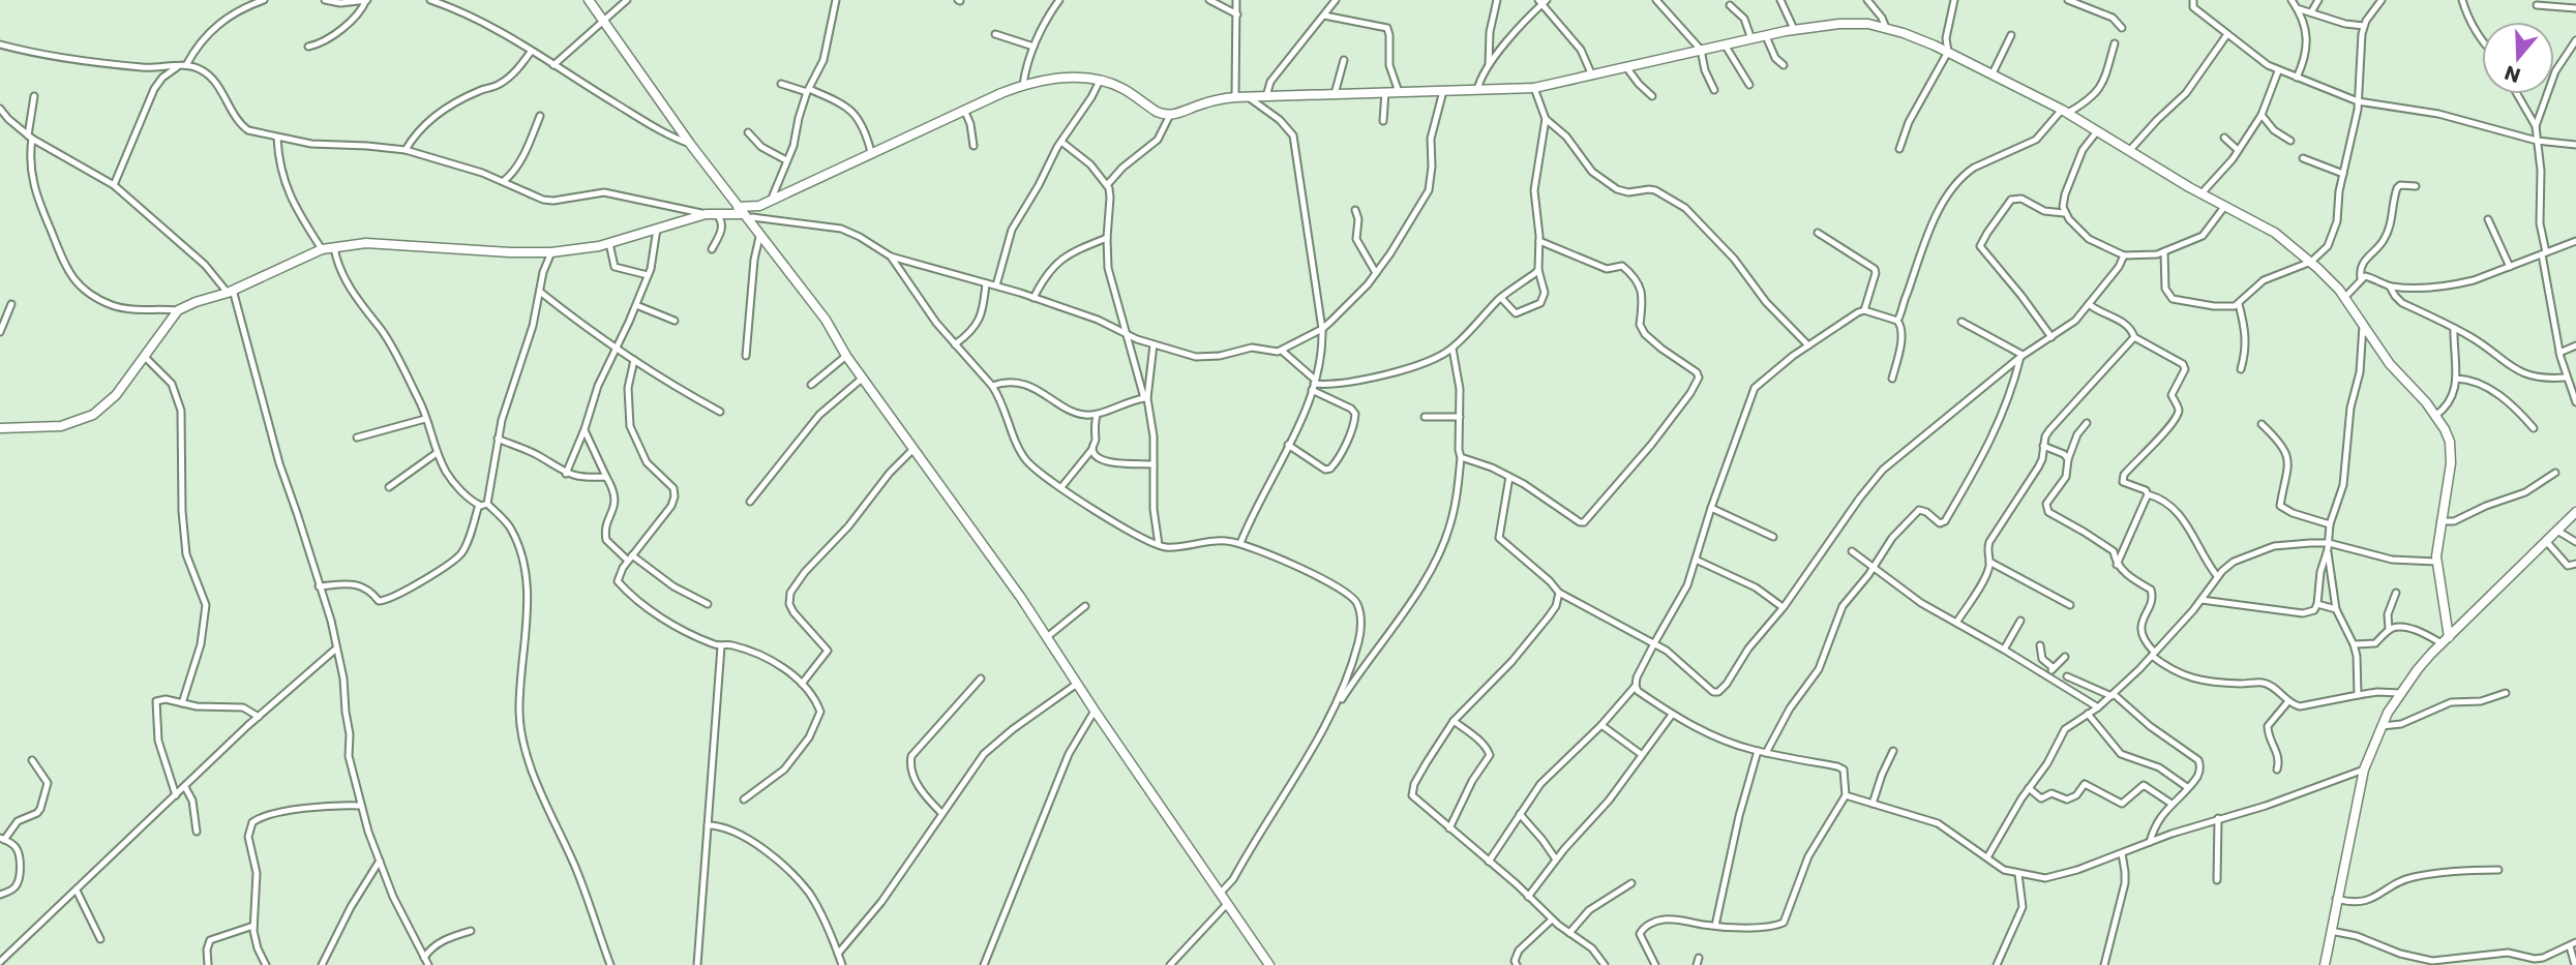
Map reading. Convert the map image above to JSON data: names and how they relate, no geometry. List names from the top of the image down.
{
  "north": "bottom"
}
